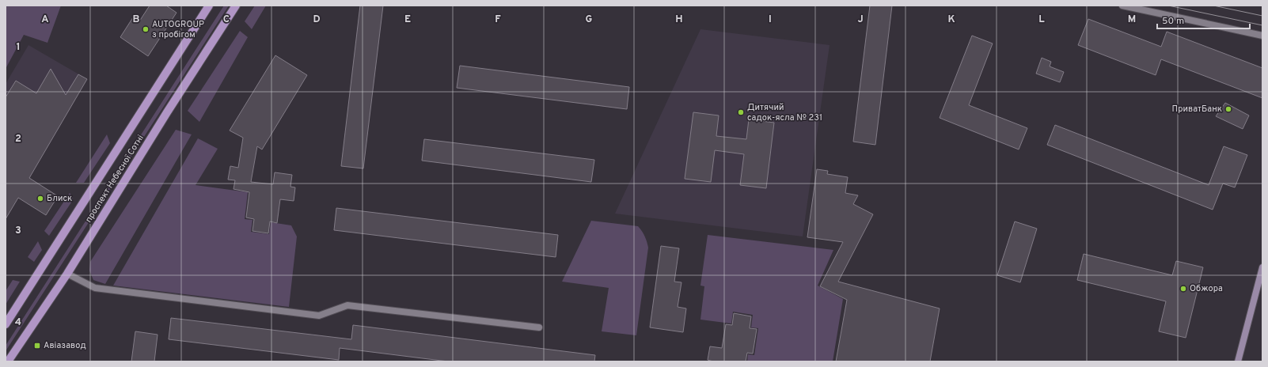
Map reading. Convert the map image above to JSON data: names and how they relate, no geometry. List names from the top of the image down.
{
  "streets": {
    "main road": ["проспект Небесної Сотні"]
  },
  "places": {
    "other": [
      "AUTOGROUP з пробігом",
      "ПриватБанк",
      "Дитячий садок-ясла № 231",
      "Блиск",
      "Обжора"
    ],
    "transit": ["Авіазавод"]
  },
  "scale_bar": "50 m",
  "grid": {
    "columns": [
      "A",
      "B",
      "C",
      "D",
      "E",
      "F",
      "G",
      "H",
      "I",
      "J",
      "K",
      "L",
      "M"
    ],
    "rows": [
      "1",
      "2",
      "3",
      "4"
    ]
  }
}
